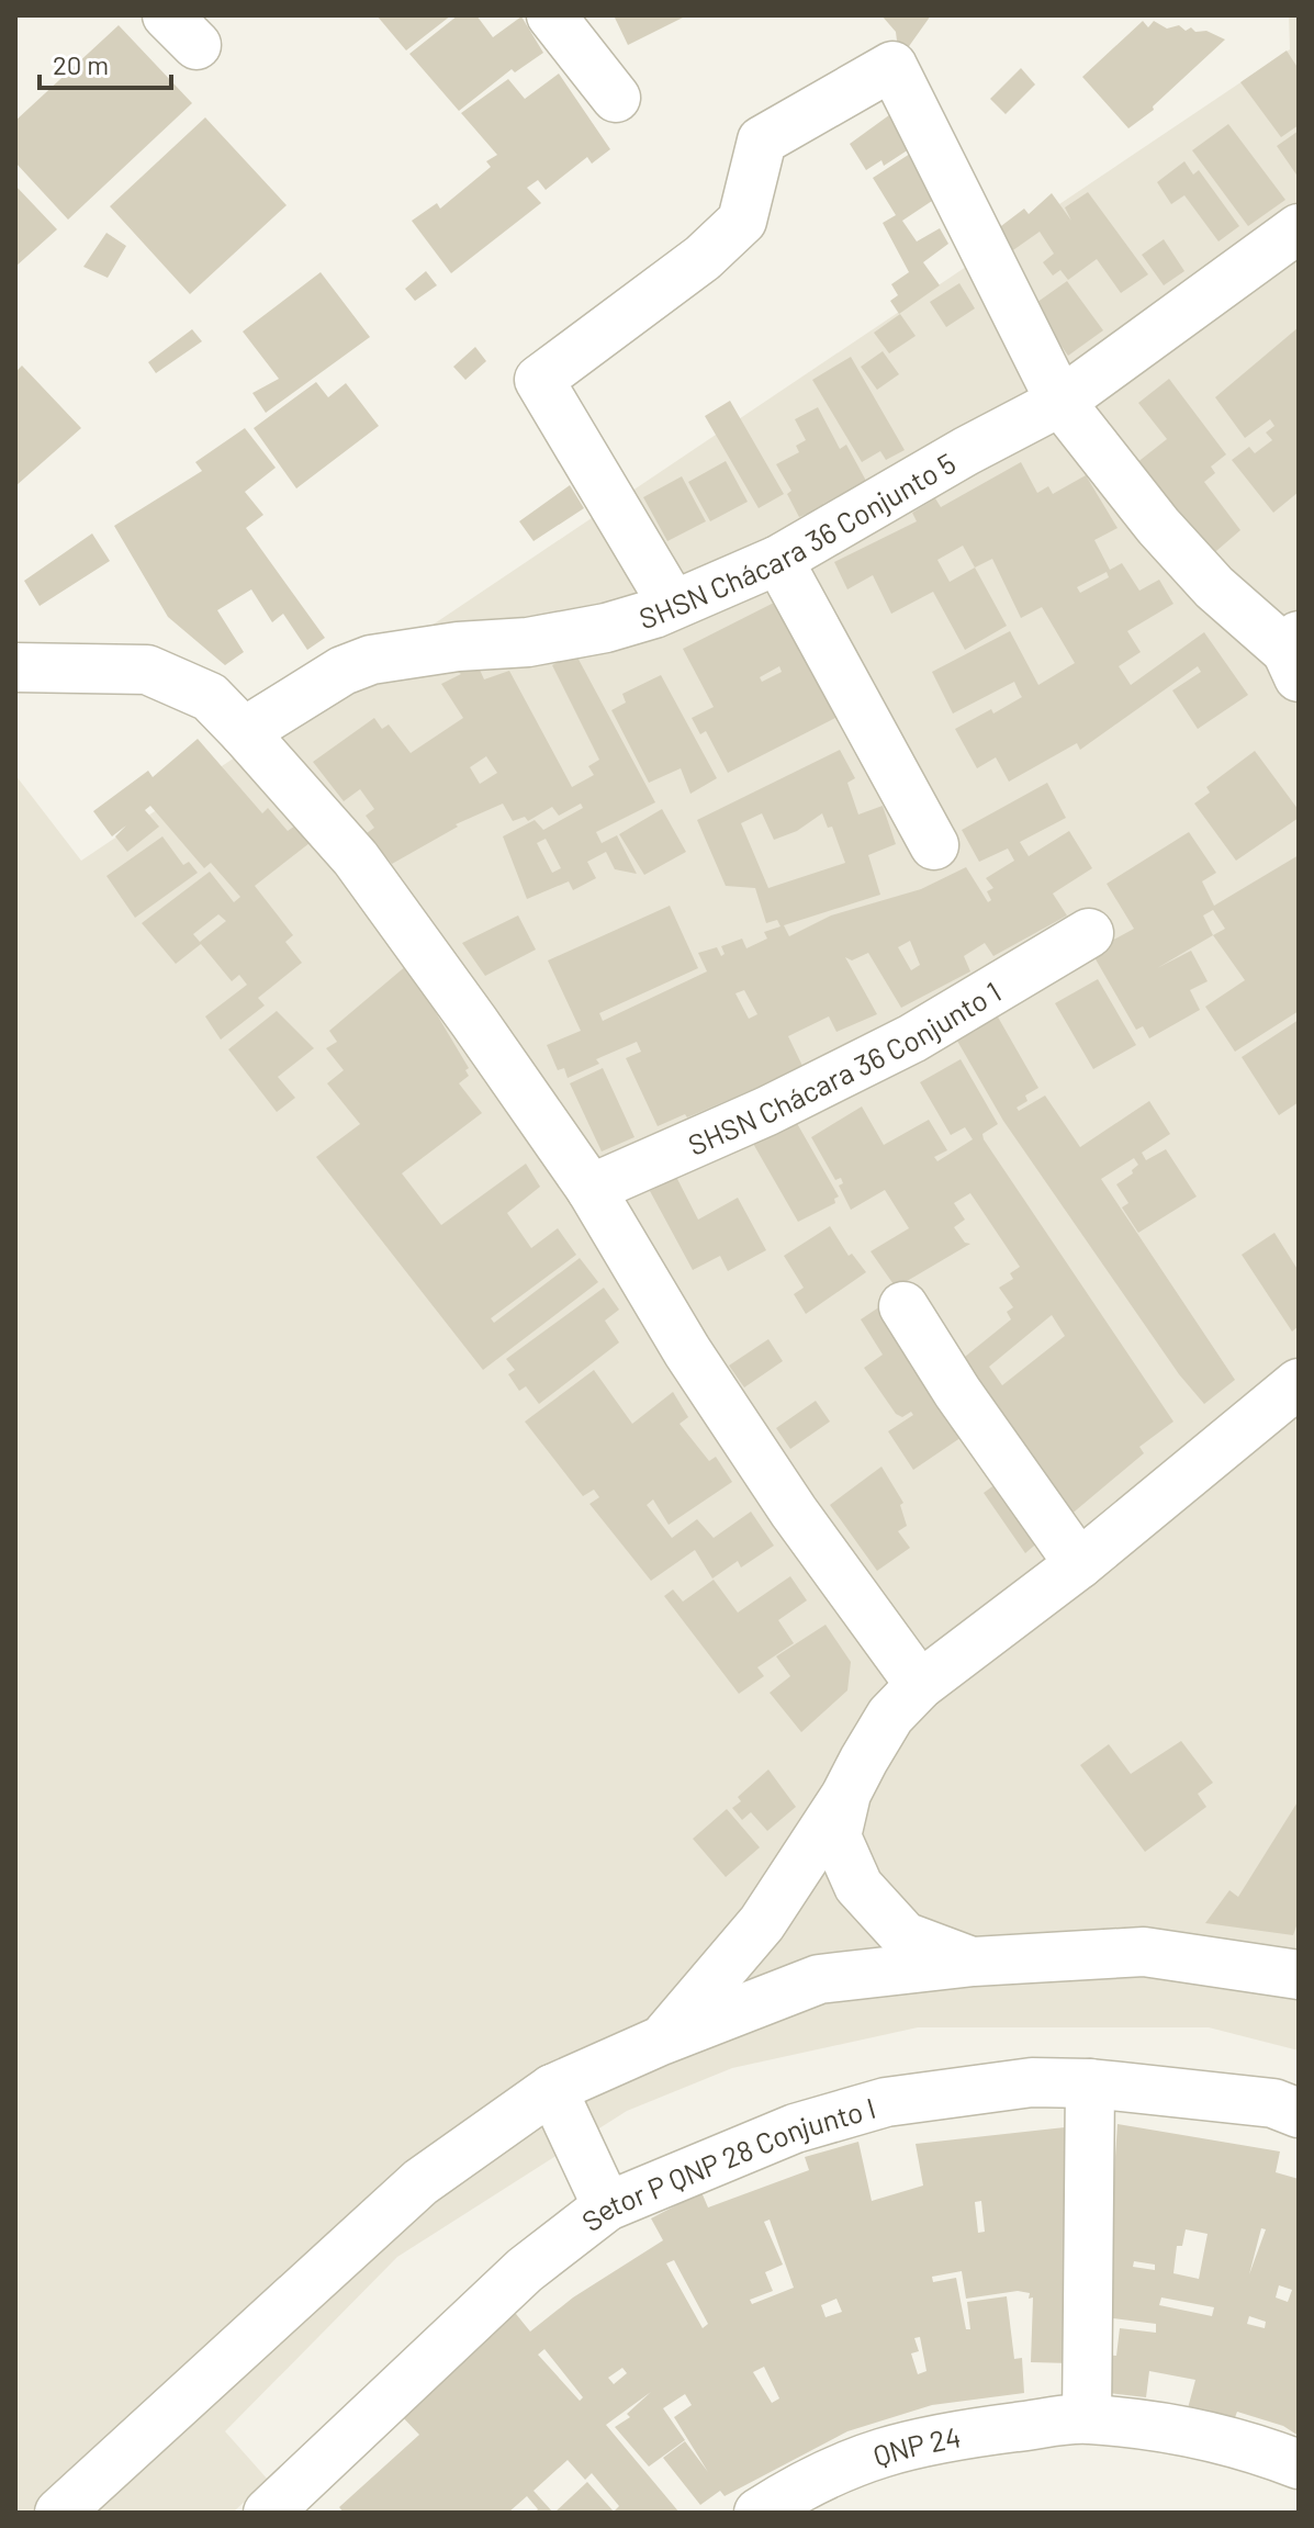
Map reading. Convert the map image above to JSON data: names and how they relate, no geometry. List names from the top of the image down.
{
  "streets": {
    "street": [
      "SHSN Chácara 36 Conjunto 5",
      "SHSN Chácara 36 Conjunto 1",
      "Setor P QNP 28 Conjunto I",
      "QNP 24"
    ]
  },
  "scale_bar": "20 m"
}
